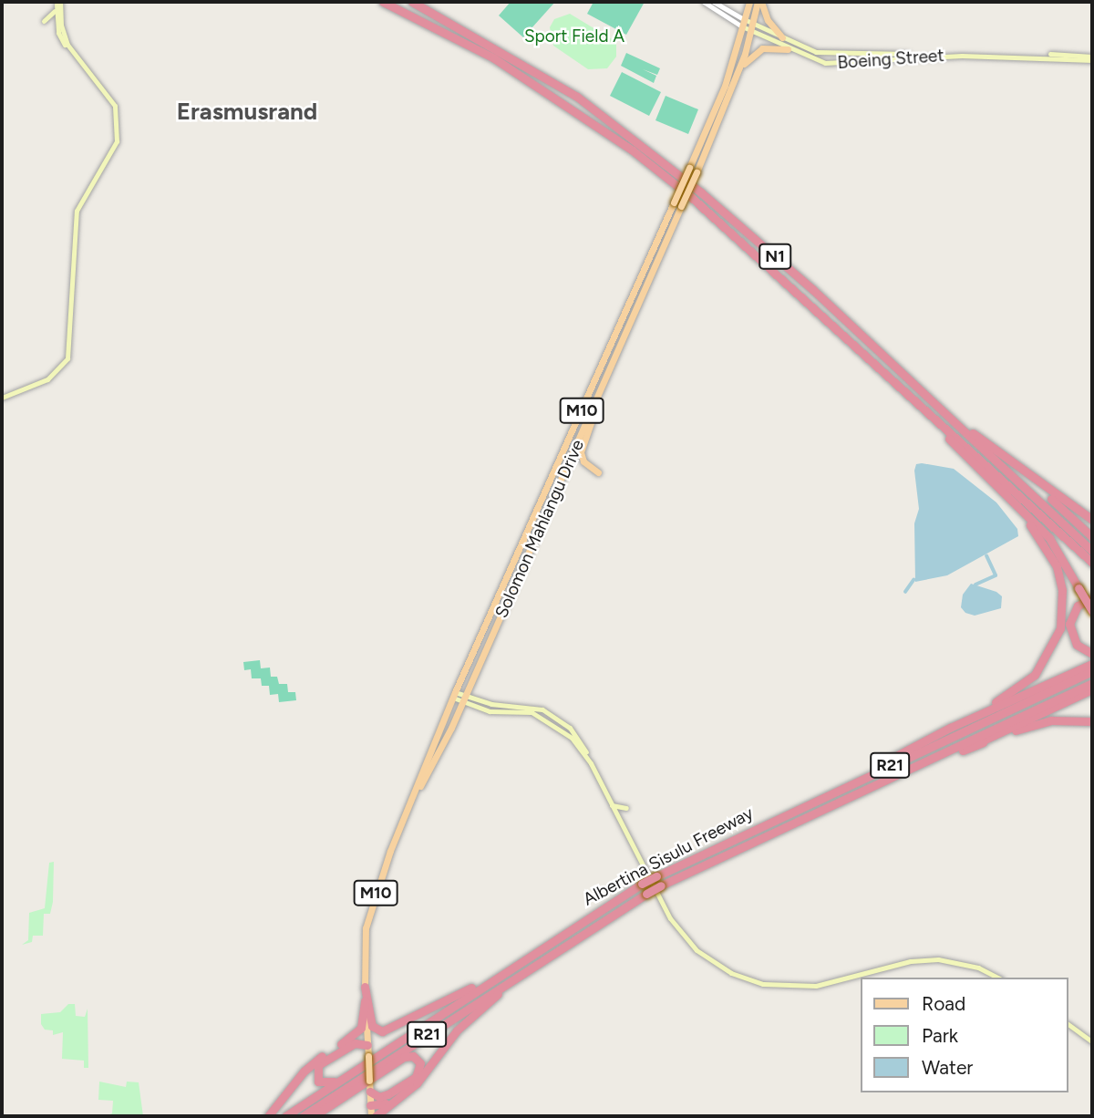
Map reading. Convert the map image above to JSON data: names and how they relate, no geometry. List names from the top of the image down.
{
  "streets": {
    "highway": ["N1", "R21", "Albertina Sisulu Freeway"],
    "main road": ["Boeing Street", "M10", "Solomon Mahlangu Drive"]
  },
  "crossings": [
    ["Boeing Street", "Solomon Mahlangu Drive"]
  ],
  "districts": ["Erasmusrand"],
  "parks": ["Sport Field A"],
  "legend": ["Road", "Park", "Water"]
}
